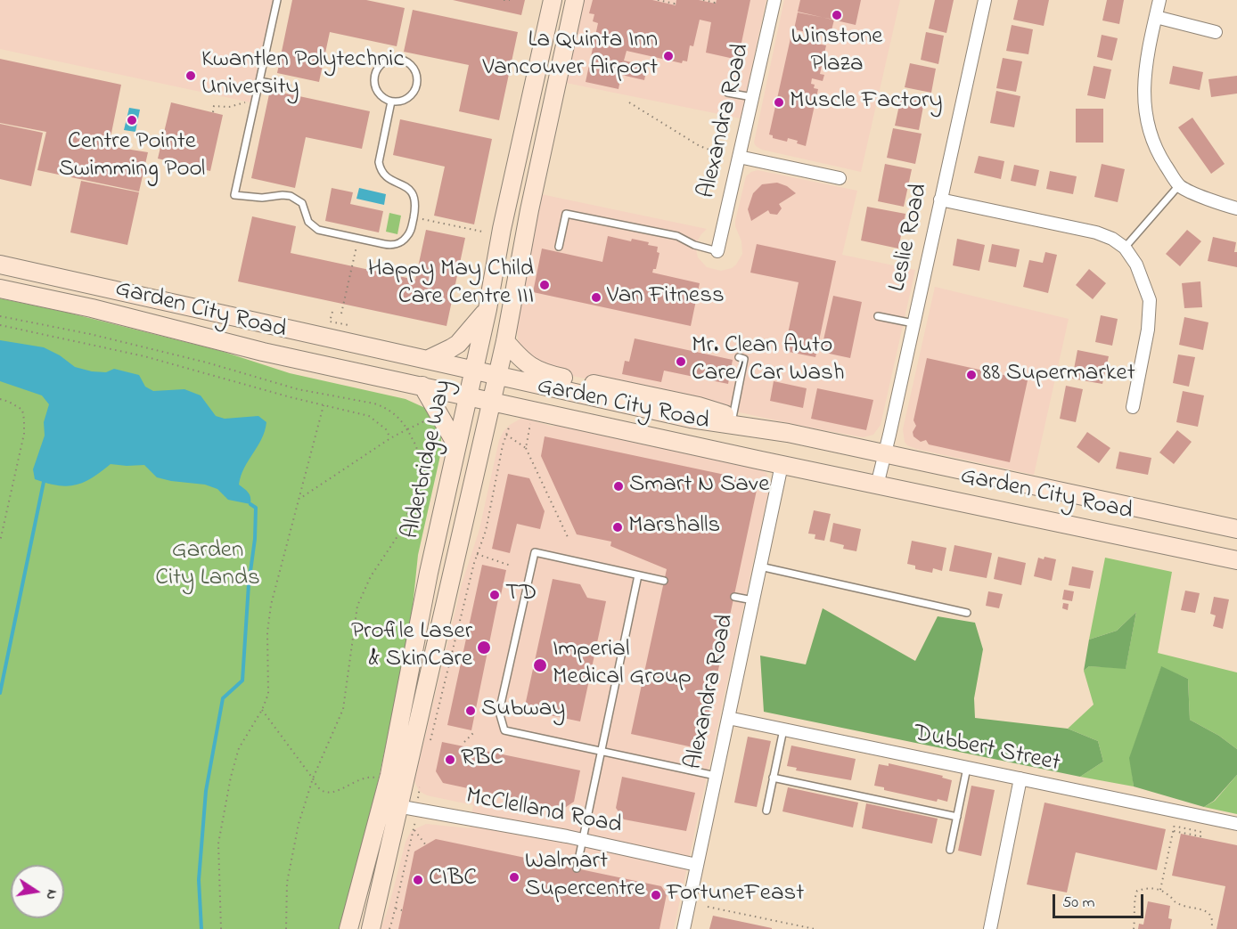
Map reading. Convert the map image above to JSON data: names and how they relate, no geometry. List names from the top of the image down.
{
  "streets": {
    "main road": ["Garden City Road", "Alderbridge Way"],
    "street": [
      "Alexandra Road",
      "Leslie Road",
      "Dubbert Street",
      "McClelland Road"
    ]
  },
  "crossings": [
    ["Alexandra Road", "Garden City Road"],
    ["Alexandra Road", "Dubbert Street"],
    ["Alexandra Road", "McClelland Road"],
    ["Leslie Road", "Garden City Road"],
    ["Garden City Road", "Alderbridge Way"],
    ["Alderbridge Way", "McClelland Road"]
  ],
  "parks": ["Garden City Lands"],
  "places": [
    "Winstone Plaza",
    "La Quinta Inn Vancouver Airport",
    "Kwantlen Polytechnic University",
    "Muscle Factory",
    "Centre Pointe Swimming Pool",
    "Happy May Child Care Centre III",
    "Van Fitness",
    "Mr. Clean Auto Care/ Car Wash",
    "88 Supermarket",
    "Smart N Save",
    "Marshalls",
    "TD",
    "Profile Laser & SkinCare",
    "Imperial Medical Group",
    "Subway",
    "RBC",
    "Walmart Supercentre",
    "CIBC",
    "FortuneFeast"
  ],
  "scale_bar": "50 m",
  "north": "right"
}
